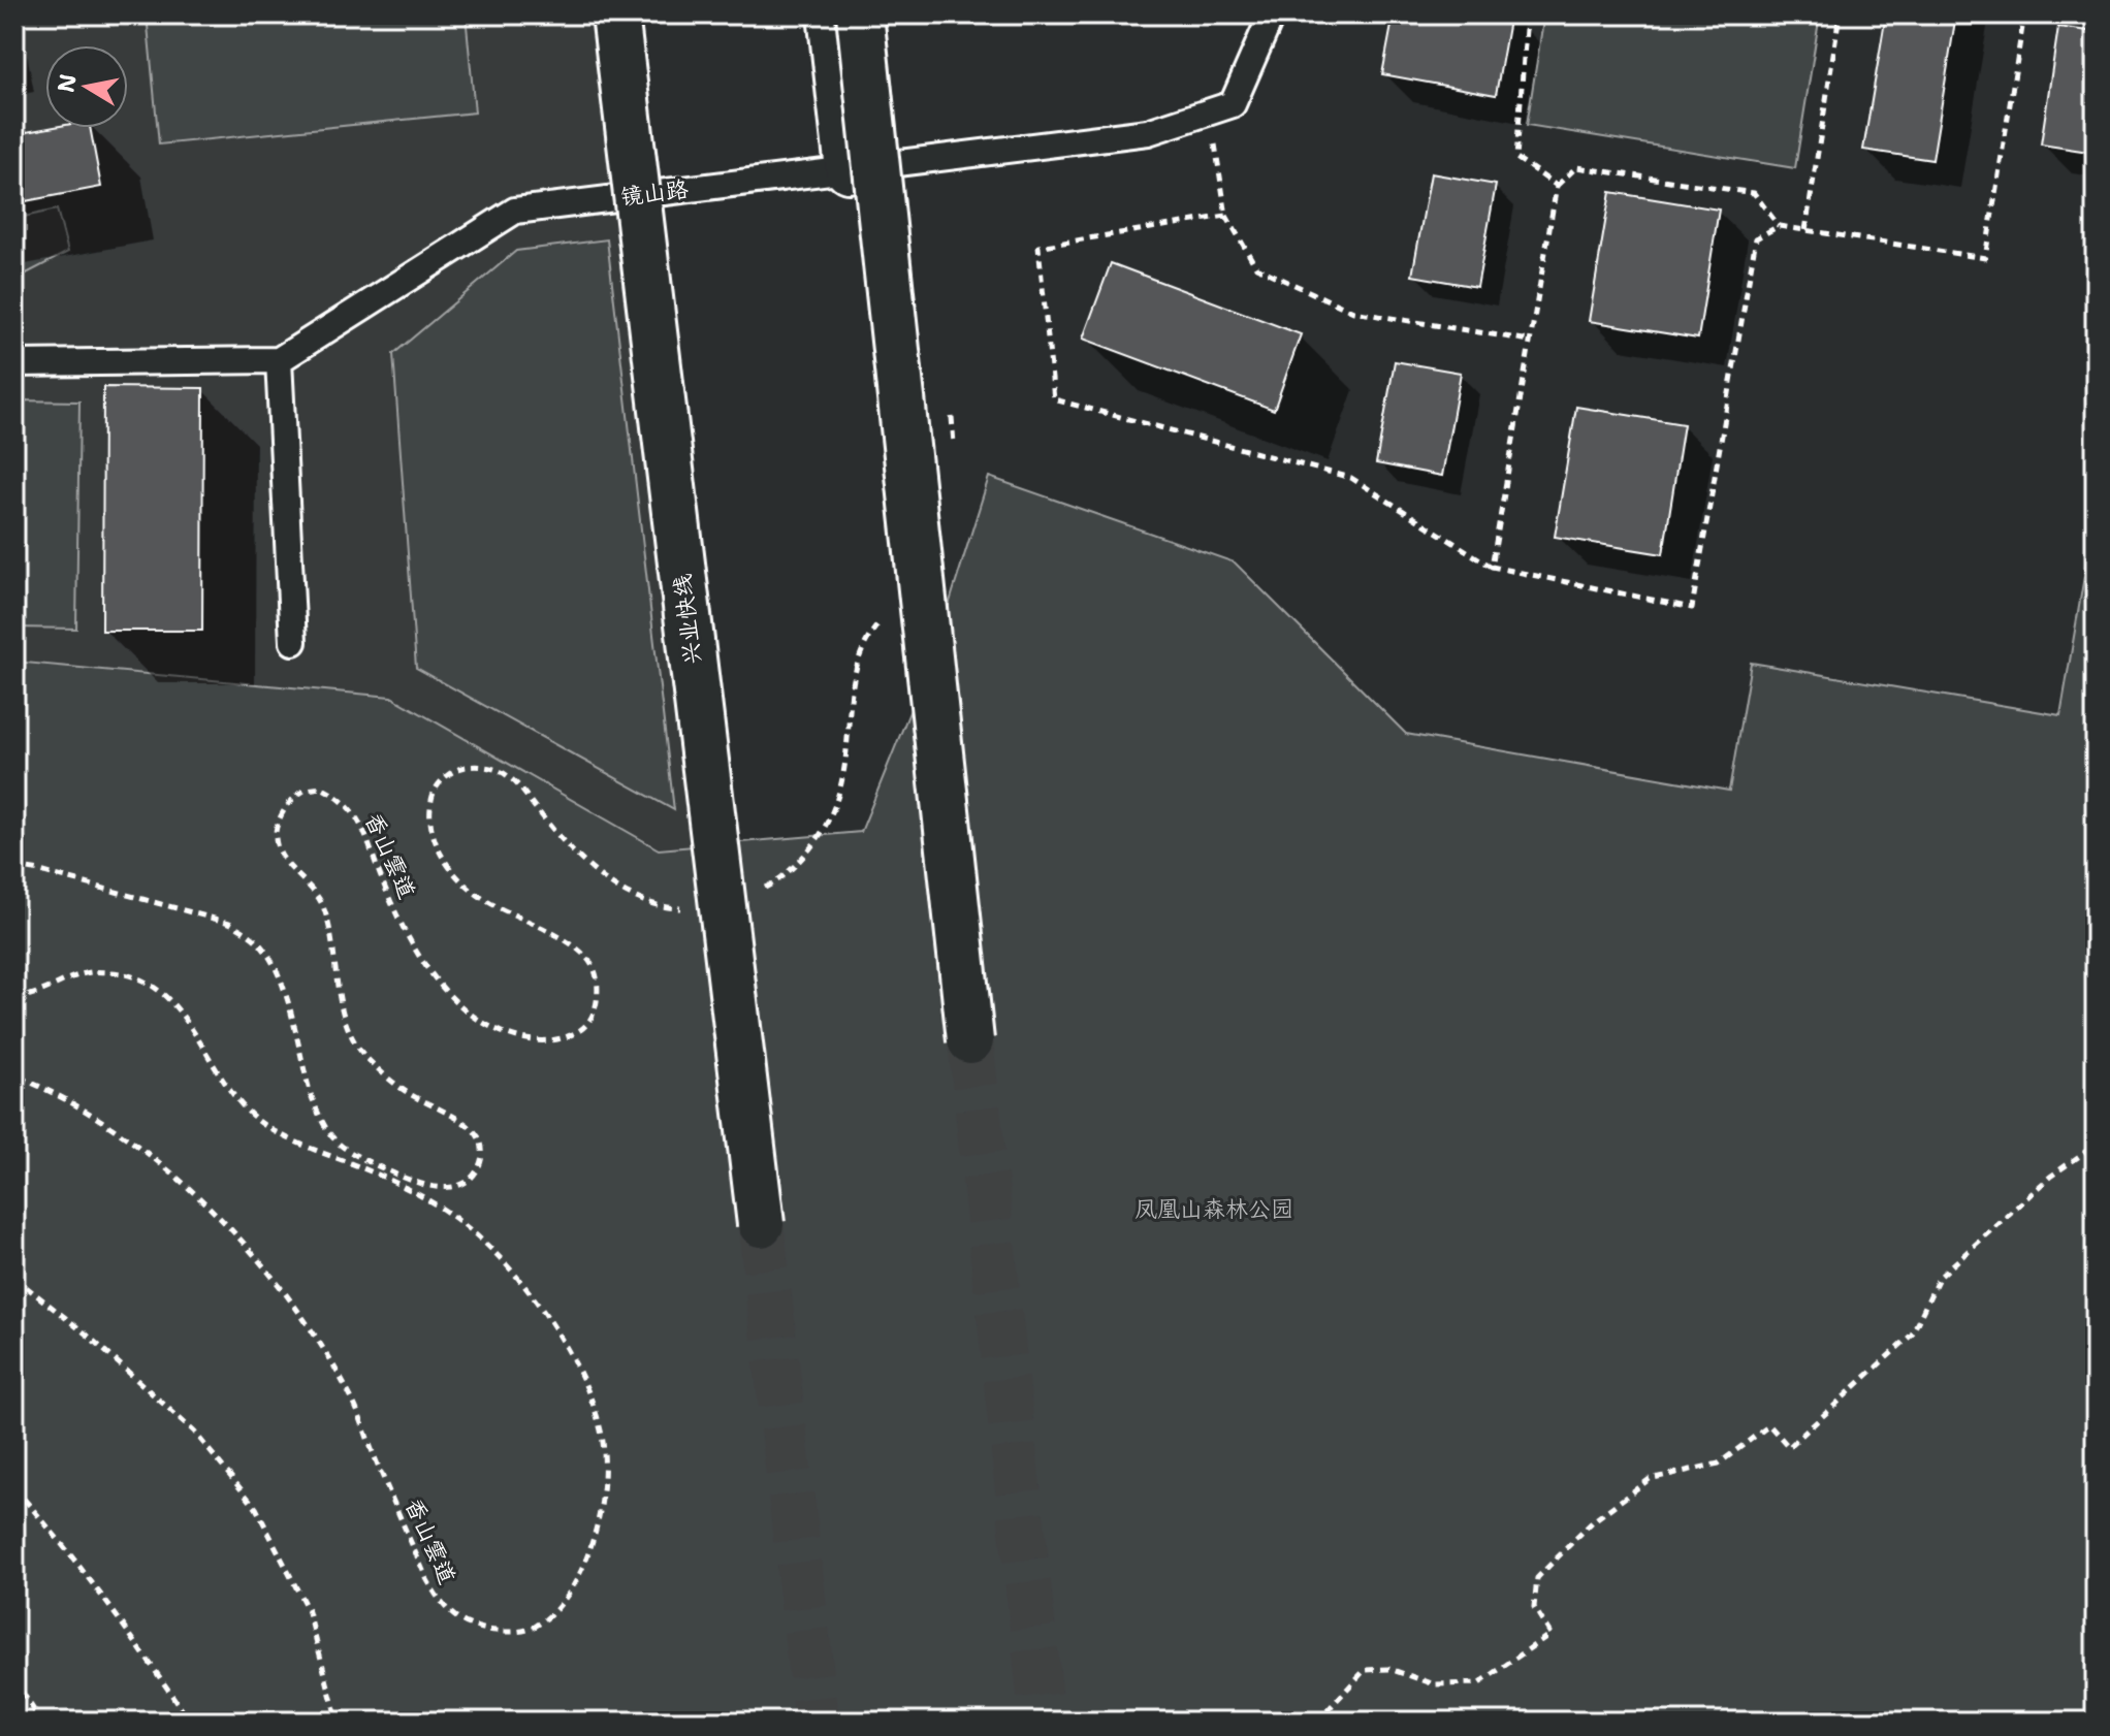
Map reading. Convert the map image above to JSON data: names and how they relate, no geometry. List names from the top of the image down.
{
  "streets": {
    "main road": ["兴业快线"],
    "lane": ["镜山路"],
    "path": ["香山雲道"]
  },
  "parks": ["凤凰山森林公园"],
  "north": "left"
}
